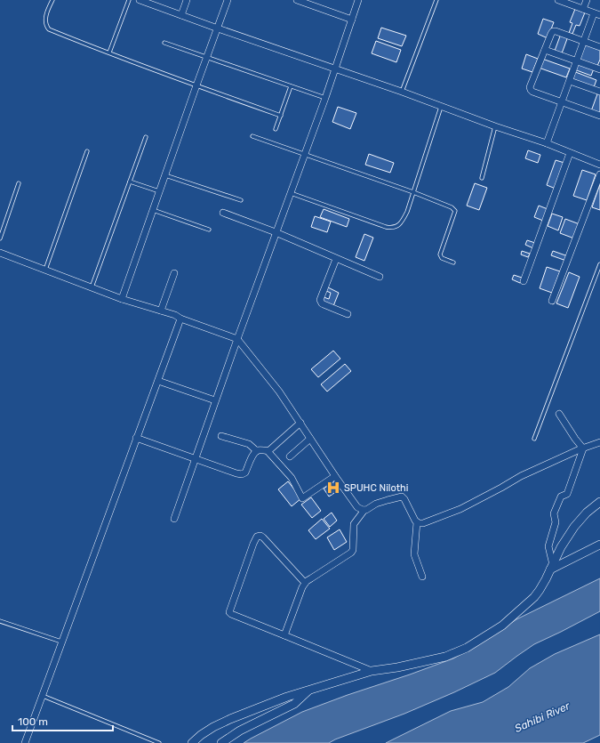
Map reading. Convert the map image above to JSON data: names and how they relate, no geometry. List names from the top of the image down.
{
  "water": ["Sahibi River"],
  "places": {
    "hospital": ["SPUHC Nilothi"]
  },
  "scale_bar": "100 m"
}
